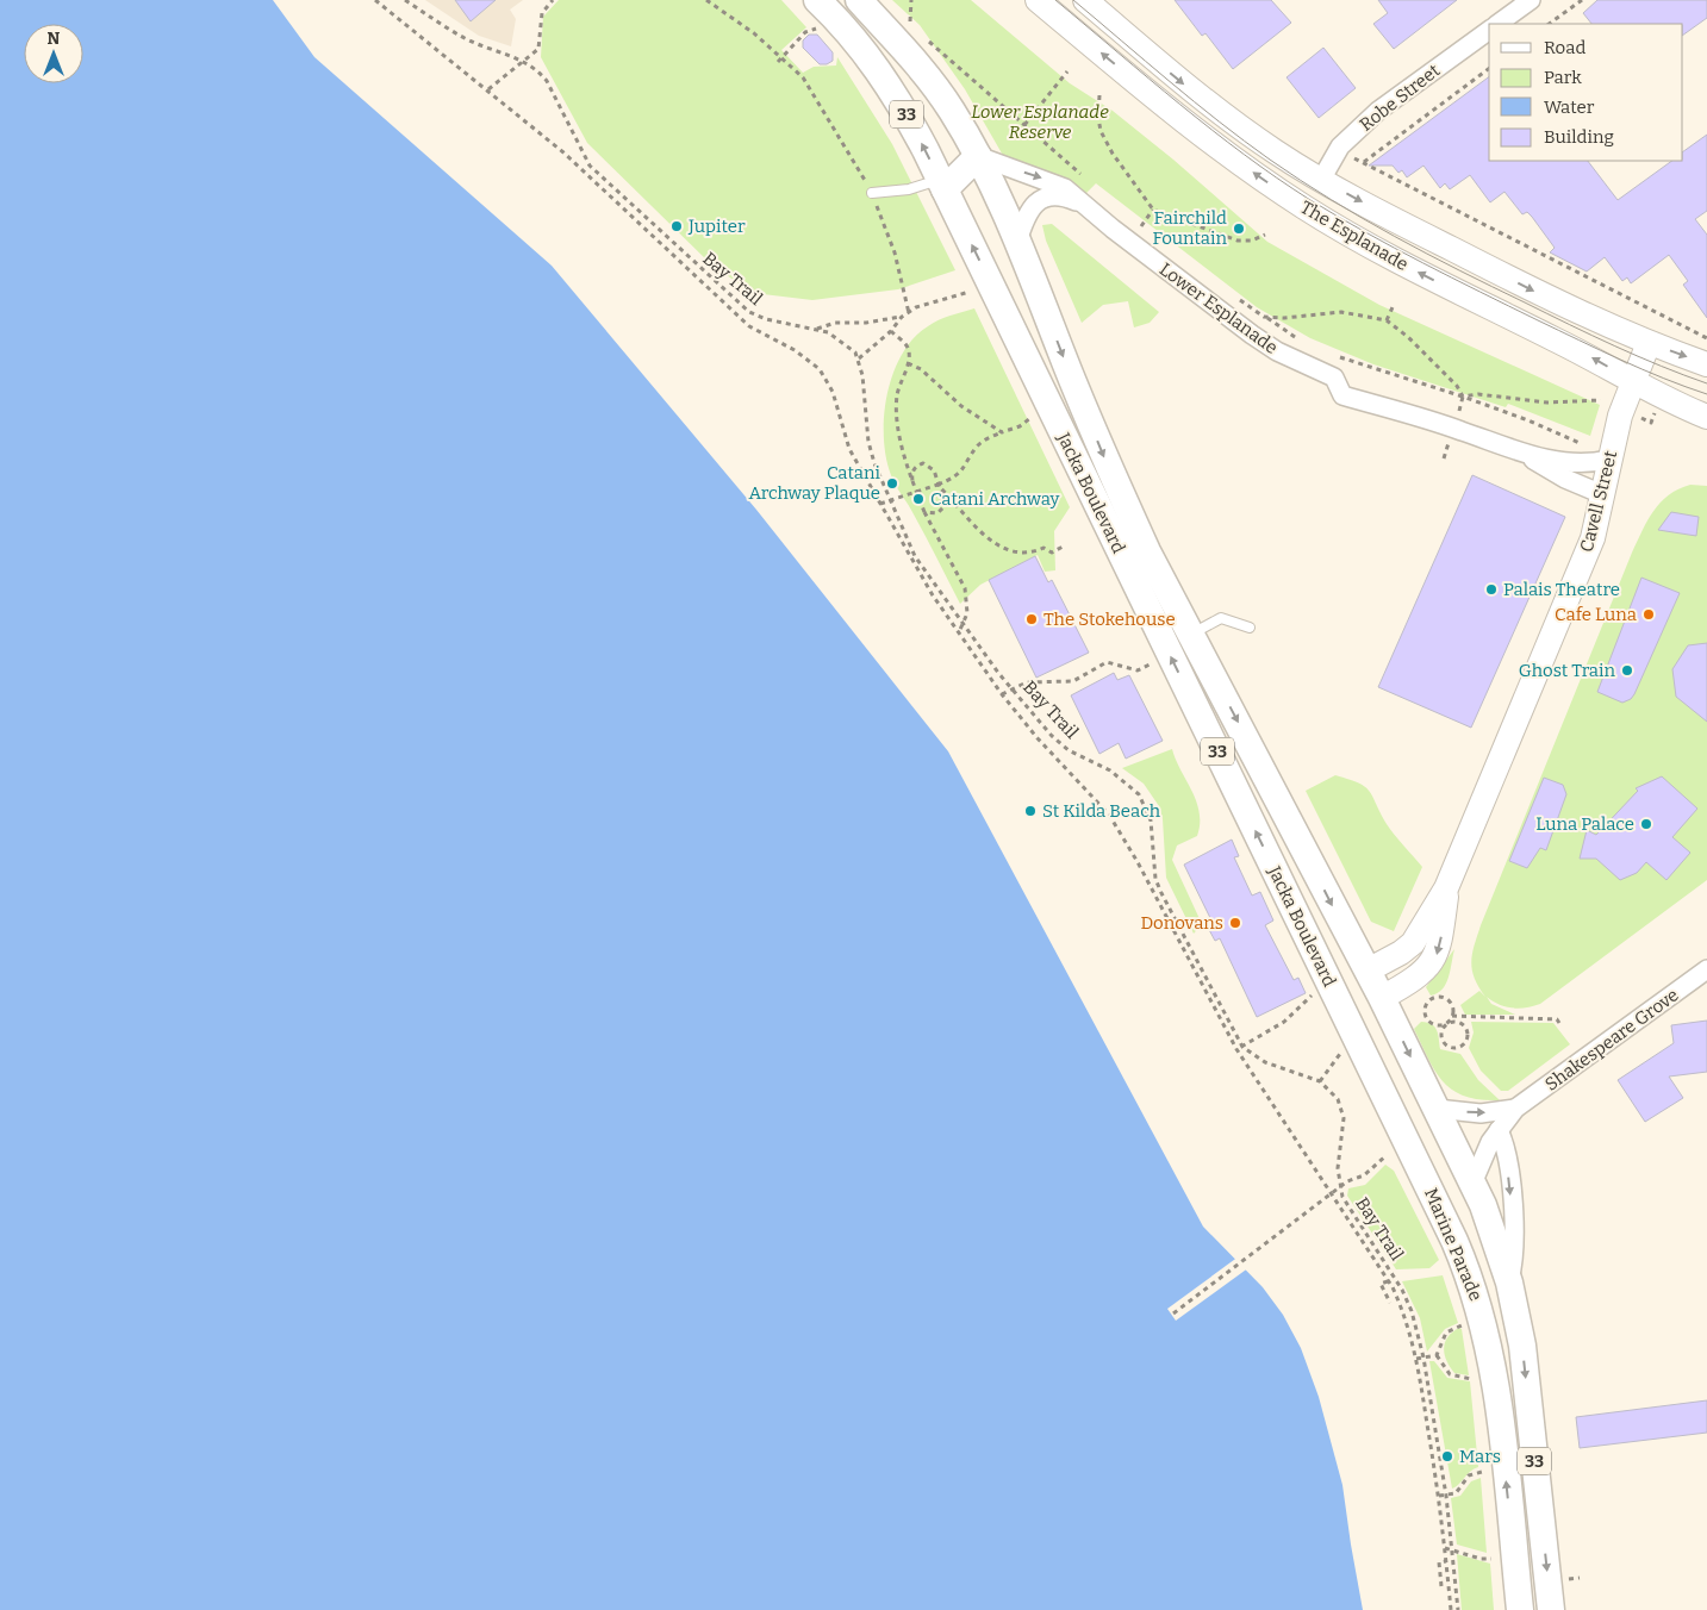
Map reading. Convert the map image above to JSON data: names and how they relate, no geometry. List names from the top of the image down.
{
  "streets": {
    "main road": ["33", "Jacka Boulevard", "Marine Parade"],
    "street": [
      "Robe Street",
      "The Esplanade",
      "Lower Esplanade",
      "Cavell Street",
      "Shakespeare Grove"
    ],
    "path": ["Bay Trail"]
  },
  "crossings": [
    ["Robe Street", "The Esplanade"],
    ["The Esplanade", "Cavell Street"],
    ["Lower Esplanade", "Jacka Boulevard"],
    ["Lower Esplanade", "Cavell Street"],
    ["Jacka Boulevard", "Cavell Street"],
    ["Jacka Boulevard", "Marine Parade"],
    ["Cavell Street", "Marine Parade"],
    ["Shakespeare Grove", "Marine Parade"]
  ],
  "parks": ["Lower Esplanade Reserve"],
  "places": [
    "Jupiter",
    "Fairchild Fountain",
    "Catani Archway Plaque",
    "Catani Archway",
    "Palais Theatre",
    "Cafe Luna",
    "The Stokehouse",
    "Ghost Train",
    "St Kilda Beach",
    "Luna Palace",
    "Donovans",
    "Mars"
  ],
  "legend": [
    "Road",
    "Park",
    "Water",
    "Building"
  ],
  "north": "top"
}
